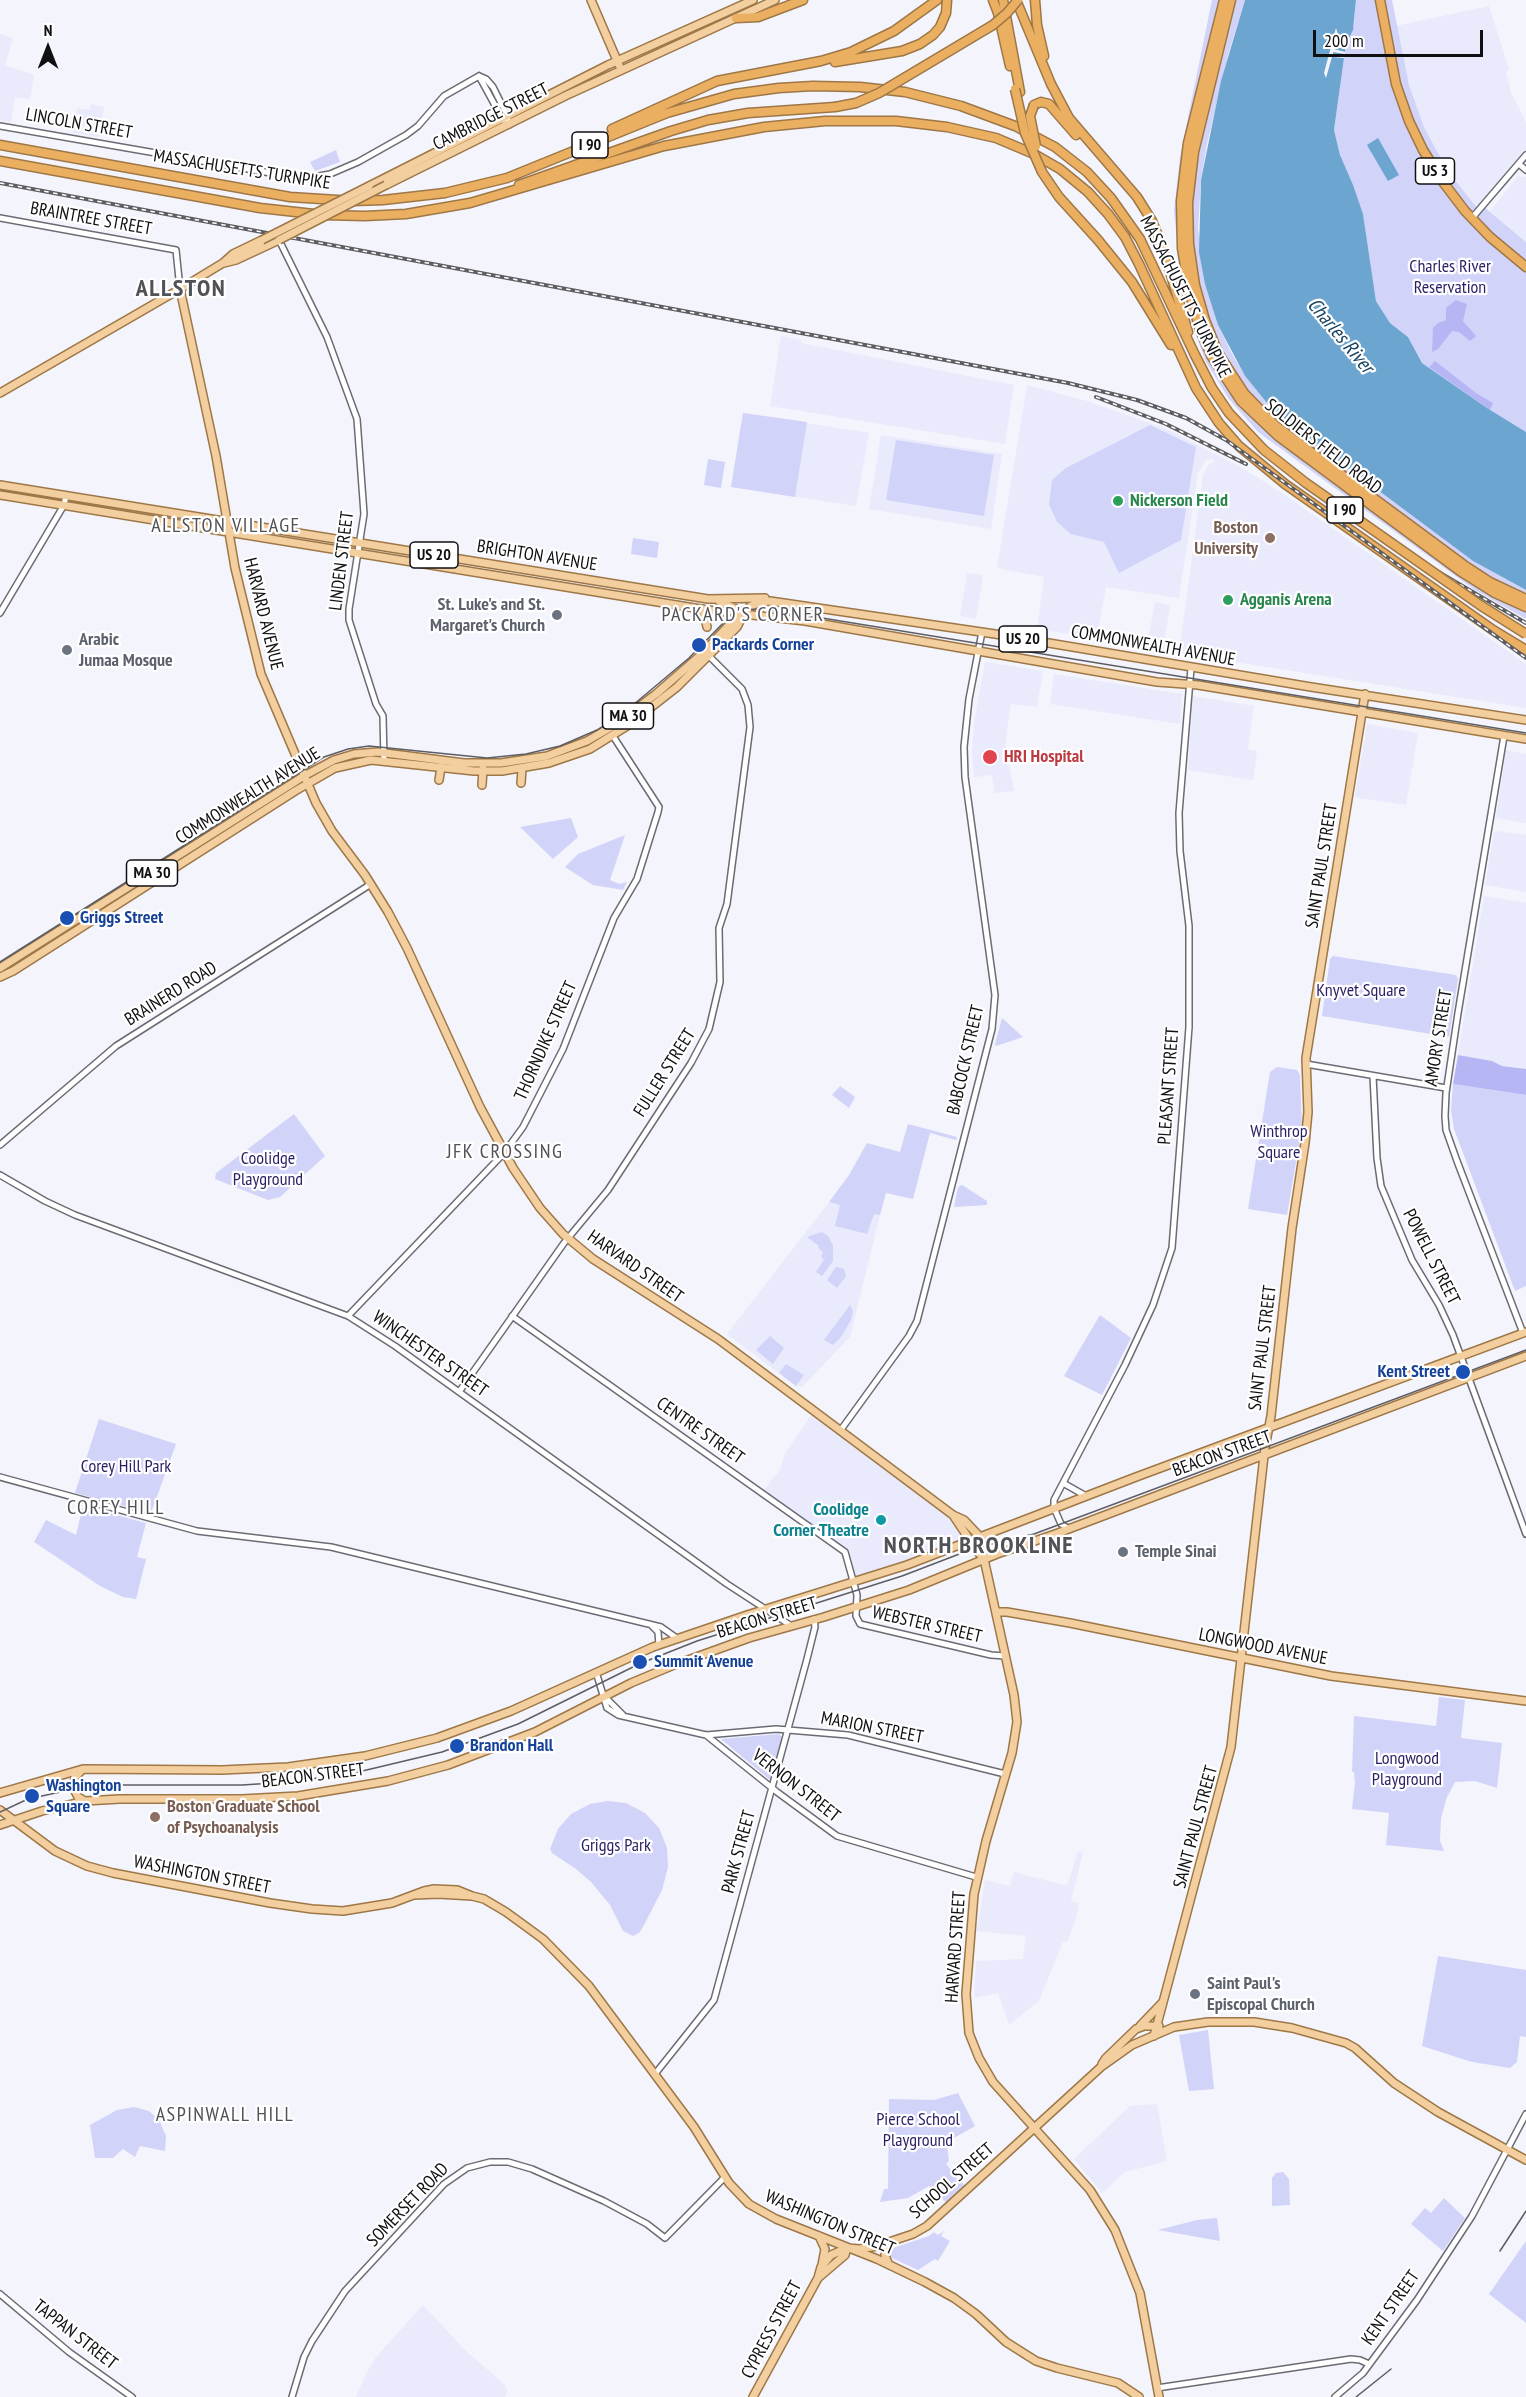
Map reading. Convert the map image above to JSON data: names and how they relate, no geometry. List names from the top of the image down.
{
  "streets": {
    "highway": [
      "I 90",
      "MASSACHUSETTS TURNPIKE",
      "US 3",
      "SOLDIERS FIELD ROAD"
    ],
    "main road": [
      "CAMBRIDGE STREET",
      "US 20",
      "BRIGHTON AVENUE",
      "HARVARD AVENUE",
      "COMMONWEALTH AVENUE",
      "MA 30",
      "SAINT PAUL STREET",
      "HARVARD STREET",
      "BEACON STREET",
      "LONGWOOD AVENUE",
      "WASHINGTON STREET",
      "SCHOOL STREET",
      "CYPRESS STREET"
    ],
    "street": [
      "LINCOLN STREET",
      "BRAINTREE STREET",
      "LINDEN STREET",
      "BRAINERD ROAD",
      "AMORY STREET",
      "THORNDIKE STREET",
      "BABCOCK STREET",
      "FULLER STREET",
      "PLEASANT STREET",
      "POWELL STREET",
      "WINCHESTER STREET",
      "CENTRE STREET",
      "WEBSTER STREET",
      "MARION STREET",
      "VERNON STREET",
      "PARK STREET",
      "SOMERSET ROAD",
      "KENT STREET",
      "TAPPAN STREET"
    ]
  },
  "crossings": [
    ["CAMBRIDGE STREET", "LINCOLN STREET"],
    ["CAMBRIDGE STREET", "BRAINTREE STREET"],
    ["CAMBRIDGE STREET", "LINDEN STREET"],
    ["CAMBRIDGE STREET", "HARVARD AVENUE"],
    ["BRAINTREE STREET", "HARVARD AVENUE"],
    ["BRIGHTON AVENUE", "LINDEN STREET"],
    ["BRIGHTON AVENUE", "HARVARD AVENUE"],
    ["BRIGHTON AVENUE", "COMMONWEALTH AVENUE"],
    ["LINDEN STREET", "COMMONWEALTH AVENUE"],
    ["HARVARD AVENUE", "COMMONWEALTH AVENUE"],
    ["HARVARD AVENUE", "BRAINERD ROAD"],
    ["HARVARD AVENUE", "HARVARD STREET"],
    ["COMMONWEALTH AVENUE", "SAINT PAUL STREET"],
    ["COMMONWEALTH AVENUE", "AMORY STREET"],
    ["COMMONWEALTH AVENUE", "THORNDIKE STREET"],
    ["COMMONWEALTH AVENUE", "BABCOCK STREET"],
    ["COMMONWEALTH AVENUE", "FULLER STREET"],
    ["COMMONWEALTH AVENUE", "PLEASANT STREET"],
    ["SAINT PAUL STREET", "BEACON STREET"],
    ["SAINT PAUL STREET", "LONGWOOD AVENUE"],
    ["AMORY STREET", "BEACON STREET"],
    ["THORNDIKE STREET", "HARVARD STREET"],
    ["THORNDIKE STREET", "WINCHESTER STREET"],
    ["BABCOCK STREET", "HARVARD STREET"],
    ["FULLER STREET", "HARVARD STREET"],
    ["FULLER STREET", "WINCHESTER STREET"],
    ["FULLER STREET", "CENTRE STREET"],
    ["PLEASANT STREET", "BEACON STREET"],
    ["POWELL STREET", "BEACON STREET"],
    ["HARVARD STREET", "BEACON STREET"],
    ["HARVARD STREET", "WEBSTER STREET"],
    ["HARVARD STREET", "LONGWOOD AVENUE"],
    ["HARVARD STREET", "MARION STREET"],
    ["HARVARD STREET", "VERNON STREET"],
    ["HARVARD STREET", "SCHOOL STREET"],
    ["HARVARD STREET", "KENT STREET"],
    ["WINCHESTER STREET", "BEACON STREET"],
    ["CENTRE STREET", "BEACON STREET"],
    ["CENTRE STREET", "WEBSTER STREET"],
    ["BEACON STREET", "WEBSTER STREET"],
    ["BEACON STREET", "MARION STREET"],
    ["BEACON STREET", "PARK STREET"],
    ["BEACON STREET", "WASHINGTON STREET"],
    ["MARION STREET", "VERNON STREET"],
    ["MARION STREET", "PARK STREET"],
    ["VERNON STREET", "PARK STREET"],
    ["PARK STREET", "WASHINGTON STREET"],
    ["WASHINGTON STREET", "SCHOOL STREET"],
    ["WASHINGTON STREET", "SOMERSET ROAD"],
    ["WASHINGTON STREET", "CYPRESS STREET"],
    ["SCHOOL STREET", "CYPRESS STREET"]
  ],
  "districts": [
    "ALLSTON",
    "ALLSTON VILLAGE",
    "PACKARD'S CORNER",
    "JFK CROSSING",
    "COREY HILL",
    "NORTH BROOKLINE",
    "ASPINWALL HILL"
  ],
  "water": ["Charles River"],
  "parks": [
    "Charles River Reservation",
    "Knyvet Square",
    "Winthrop Square",
    "Coolidge Playground",
    "Corey Hill Park",
    "Longwood Playground",
    "Griggs Park",
    "Pierce School Playground"
  ],
  "places": [
    "Nickerson Field",
    "Boston University",
    "Agganis Arena",
    "St. Luke's and St. Margaret's Church",
    "Packards Corner",
    "Arabic Jumaa Mosque",
    "HRI Hospital",
    "Griggs Street",
    "Kent Street",
    "Coolidge Corner Theatre",
    "Temple Sinai",
    "Summit Avenue",
    "Brandon Hall",
    "Washington Square",
    "Boston Graduate School of Psychoanalysis",
    "Saint Paul's Episcopal Church"
  ],
  "scale_bar": "200 m",
  "north": "top"
}
